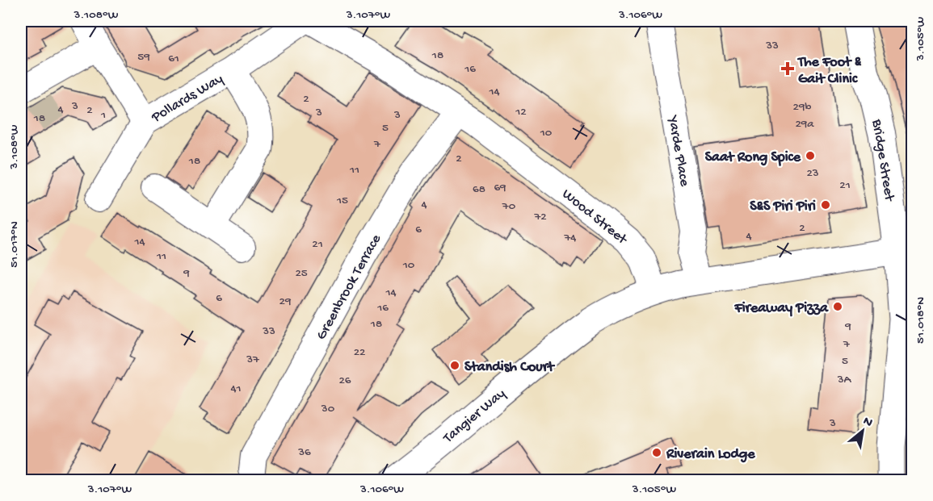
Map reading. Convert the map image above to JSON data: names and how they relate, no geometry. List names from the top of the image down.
{
  "streets": {
    "main road": ["Bridge Street", "Tangier Way"],
    "street": [
      "Pollards Way",
      "Yarde Place",
      "Wood Street",
      "Greenbrook Terrace"
    ]
  },
  "crossings": [
    ["Wood Street", "Greenbrook Terrace"],
    ["Wood Street", "Tangier Way"]
  ],
  "places": {
    "health": ["The Foot & Gait Clinic"],
    "other": [
      "Saat Rong Spice",
      "S&S Piri Piri",
      "Fireaway Pizza",
      "Standish Court",
      "Riverain Lodge"
    ]
  },
  "house_numbers": [
    "33",
    "18",
    "59",
    "61",
    "16",
    "14",
    "2",
    "3",
    "29b",
    "4",
    "2",
    "12",
    "3",
    "1",
    "3",
    "18",
    "29a",
    "5",
    "10",
    "7",
    "2",
    "18",
    "11",
    "23",
    "21",
    "69",
    "68",
    "15",
    "4",
    "70",
    "72",
    "2",
    "6",
    "4",
    "74",
    "14",
    "21",
    "11",
    "10",
    "9",
    "25",
    "14",
    "6",
    "29",
    "16",
    "18",
    "9",
    "33",
    "7",
    "22",
    "37",
    "5",
    "3A",
    "26",
    "41",
    "30",
    "3",
    "36"
  ],
  "north": "top right",
  "coordinates": [
    "3.108°W",
    "3.107°W",
    "3.106°W",
    "3.105°W",
    "51.017°N",
    "51.018°N"
  ]
}
